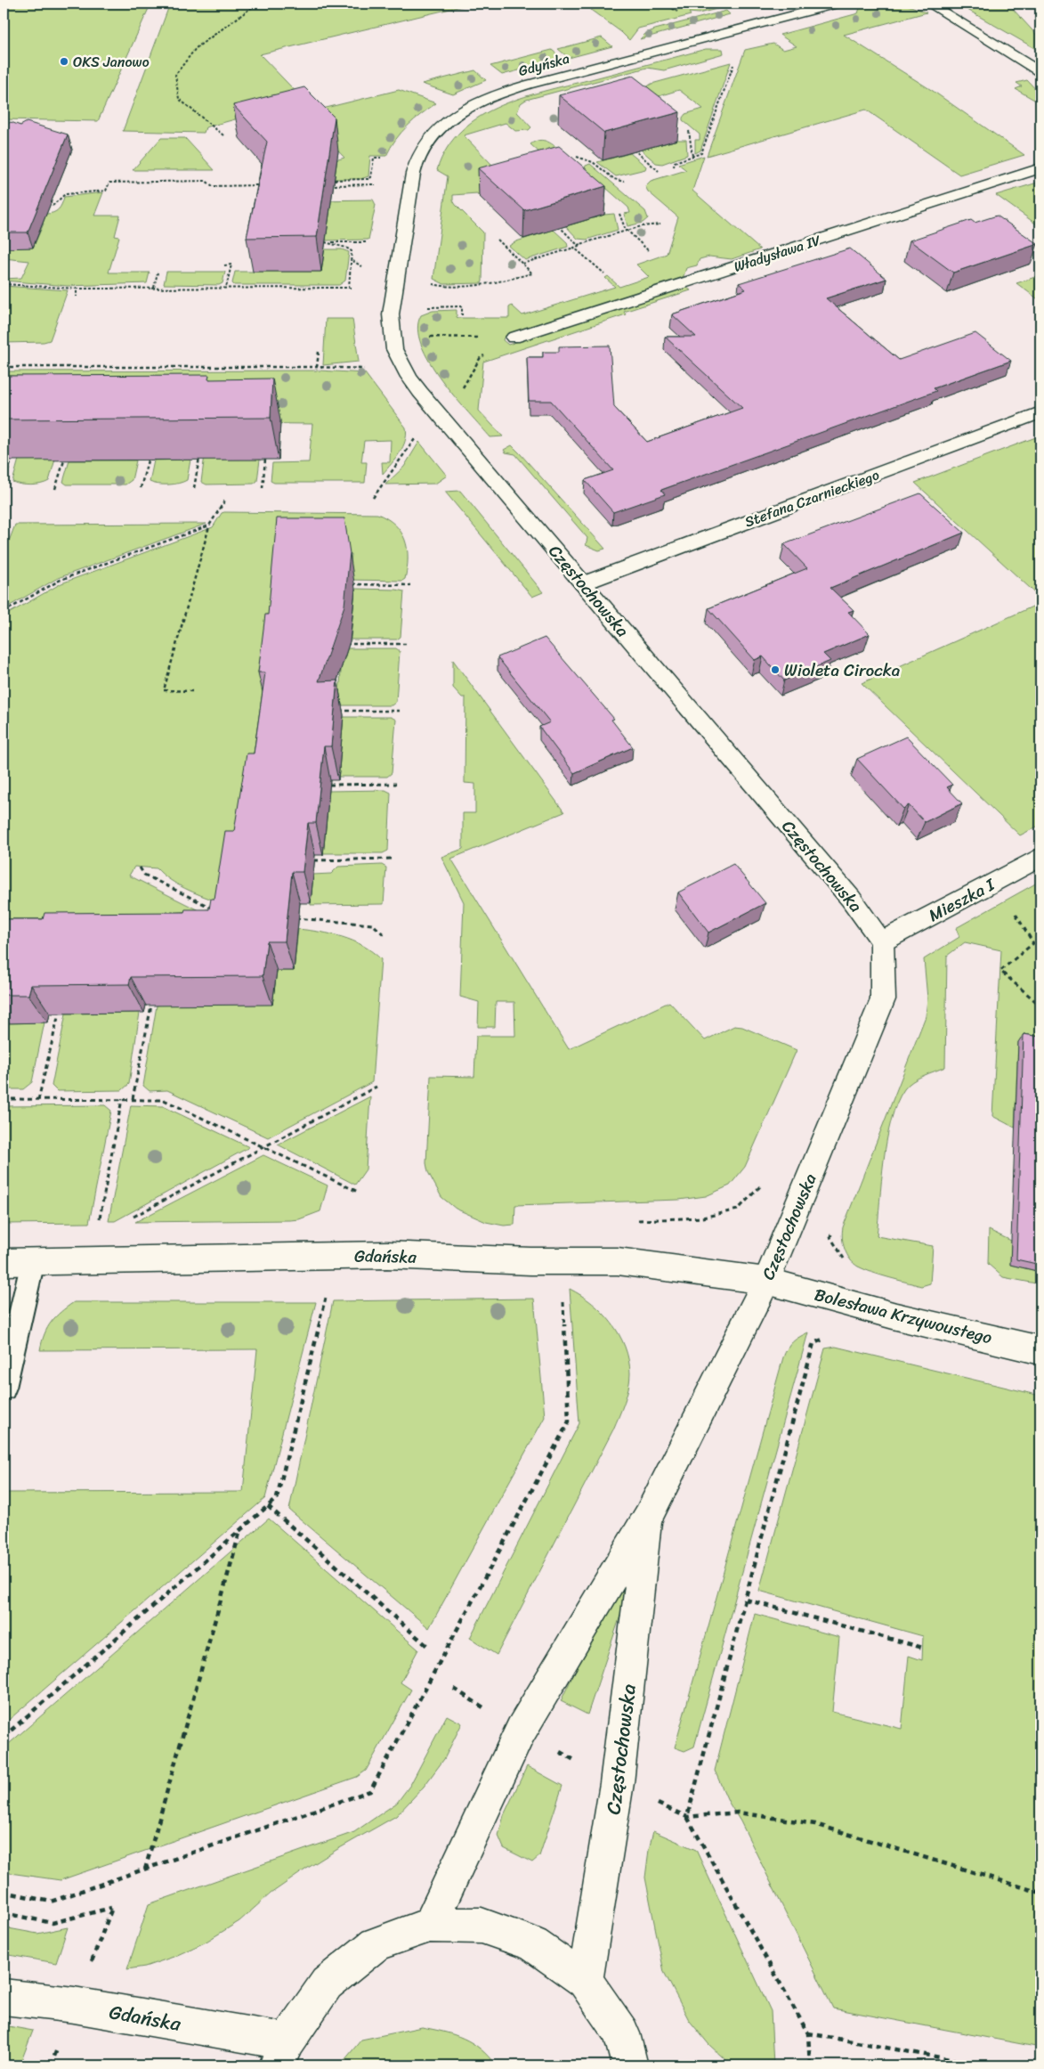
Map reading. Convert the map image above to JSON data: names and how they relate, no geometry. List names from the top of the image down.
{
  "streets": {
    "street": [
      "Gdyńska",
      "Władysława IV",
      "Stefana Czarnieckiego",
      "Częstochowska",
      "Mieszka I",
      "Gdańska",
      "Bolesława Krzywoustego"
    ]
  },
  "crossings": [
    ["Gdyńska", "Częstochowska"],
    ["Stefana Czarnieckiego", "Częstochowska"],
    ["Częstochowska", "Mieszka I"],
    ["Częstochowska", "Gdańska"],
    ["Częstochowska", "Bolesława Krzywoustego"],
    ["Gdańska", "Bolesława Krzywoustego"]
  ],
  "places": ["OKS Janowo", "Wioleta Cirocka"]
}
